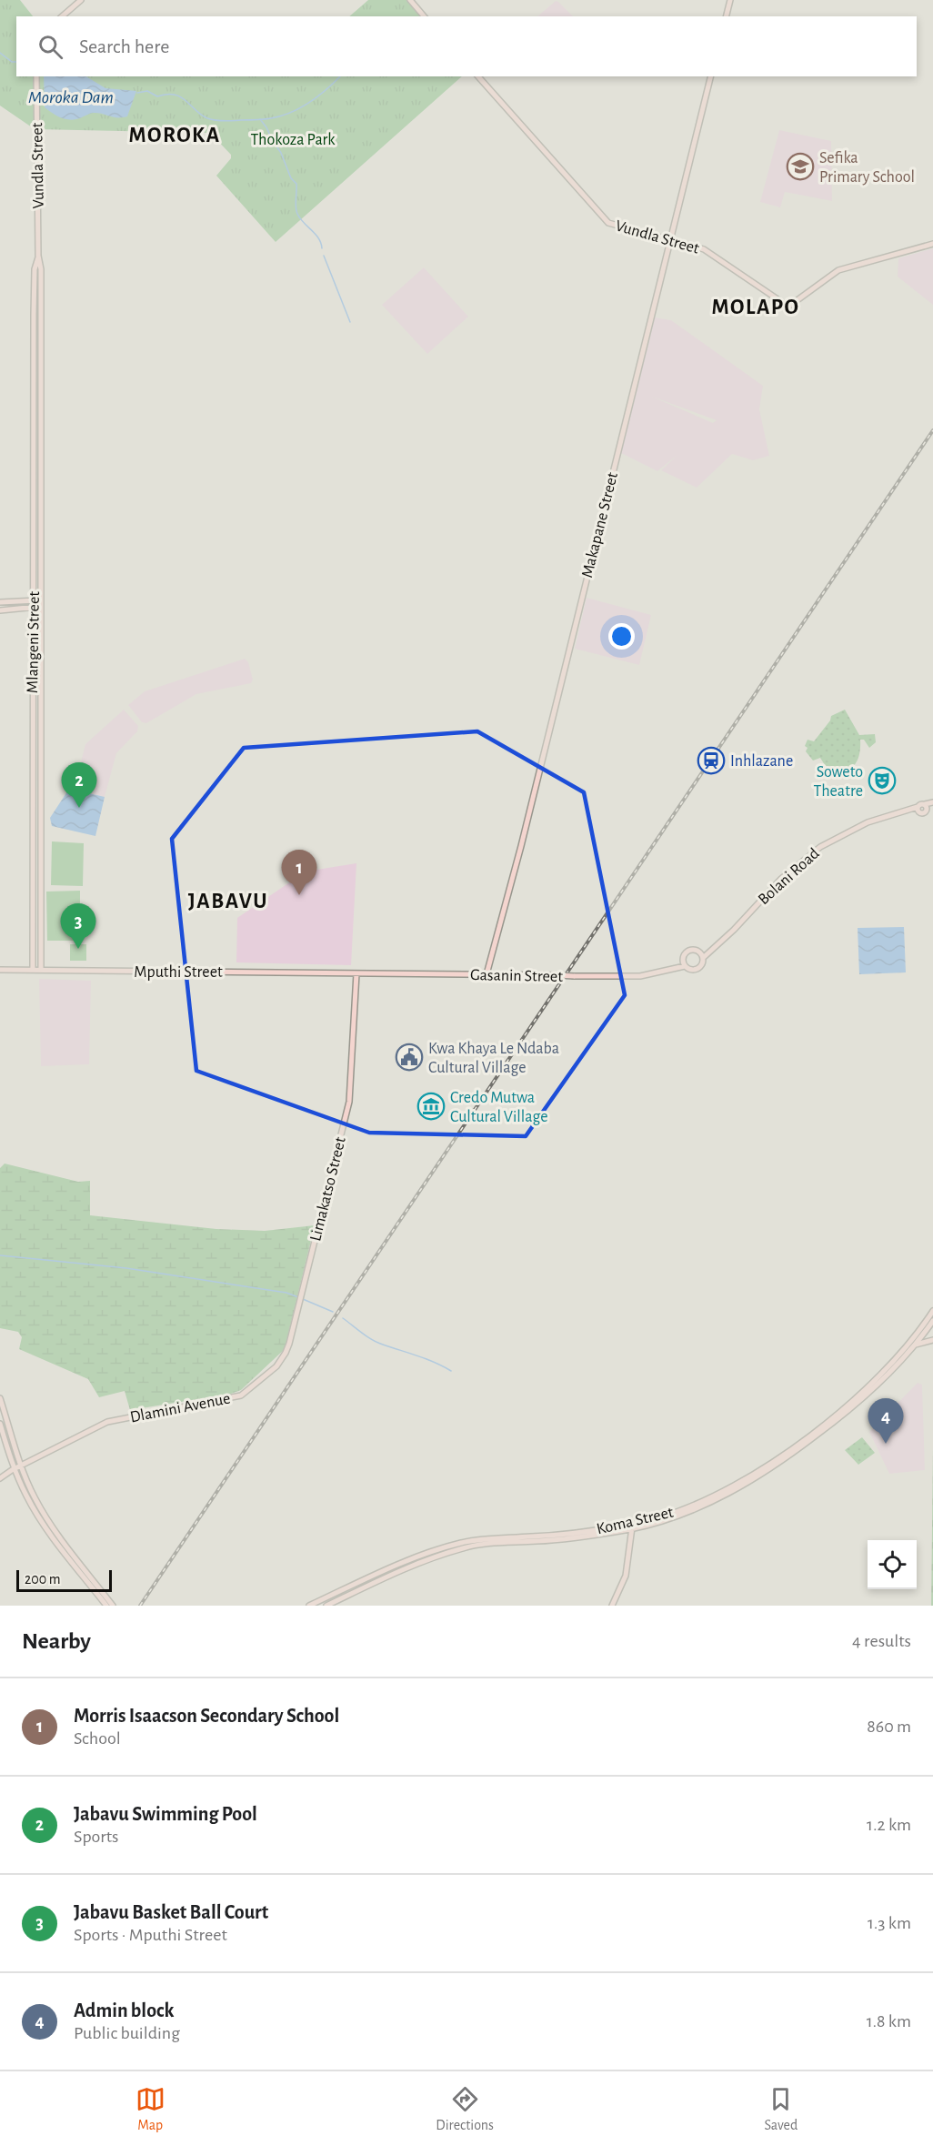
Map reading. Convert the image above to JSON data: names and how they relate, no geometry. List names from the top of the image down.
{
  "streets": {
    "street": [
      "Vundla Street",
      "Makapane Street",
      "Mlangeni Street",
      "Bolani Road",
      "Mputhi Street",
      "Gasanin Street",
      "Limakatso Street",
      "Dlamini Avenue",
      "Koma Street"
    ]
  },
  "crossings": [
    ["Vundla Street", "Makapane Street"],
    ["Vundla Street", "Mlangeni Street"],
    ["Makapane Street", "Gasanin Street"],
    ["Mlangeni Street", "Mputhi Street"],
    ["Bolani Road", "Gasanin Street"],
    ["Mputhi Street", "Gasanin Street"],
    ["Mputhi Street", "Limakatso Street"],
    ["Gasanin Street", "Limakatso Street"],
    ["Limakatso Street", "Dlamini Avenue"]
  ],
  "districts": ["MOROKA", "MOLAPO", "JABAVU"],
  "water": ["Moroka Dam"],
  "parks": ["Thokoza Park"],
  "places": {
    "school or university": ["Sefika Primary School"],
    "station": ["Inhlazane"],
    "theatre": ["Soweto Theatre"],
    "public building": ["Kwa Khaya Le Ndaba Cultural Village"],
    "museum": ["Credo Mutwa Cultural Village"]
  },
  "scale_bar": "200 m",
  "page": {
    "search": "Search here",
    "pins": [
      "2",
      "1",
      "3",
      "4"
    ],
    "scale": "200 m",
    "heading": ["Nearby", "4 results"],
    "list": [
      {
        "mark": "1",
        "name": "Morris Isaacson Secondary School",
        "note": "School",
        "value": "860 m"
      },
      {
        "mark": "2",
        "name": "Jabavu Swimming Pool",
        "note": "Sports",
        "value": "1.2 km"
      },
      {
        "mark": "3",
        "name": "Jabavu Basket Ball Court",
        "note": "Sports · Mputhi Street",
        "value": "1.3 km"
      },
      {
        "mark": "4",
        "name": "Admin block",
        "note": "Public building",
        "value": "1.8 km"
      }
    ],
    "nav": ["Map", "Directions", "Saved"]
  }
}
